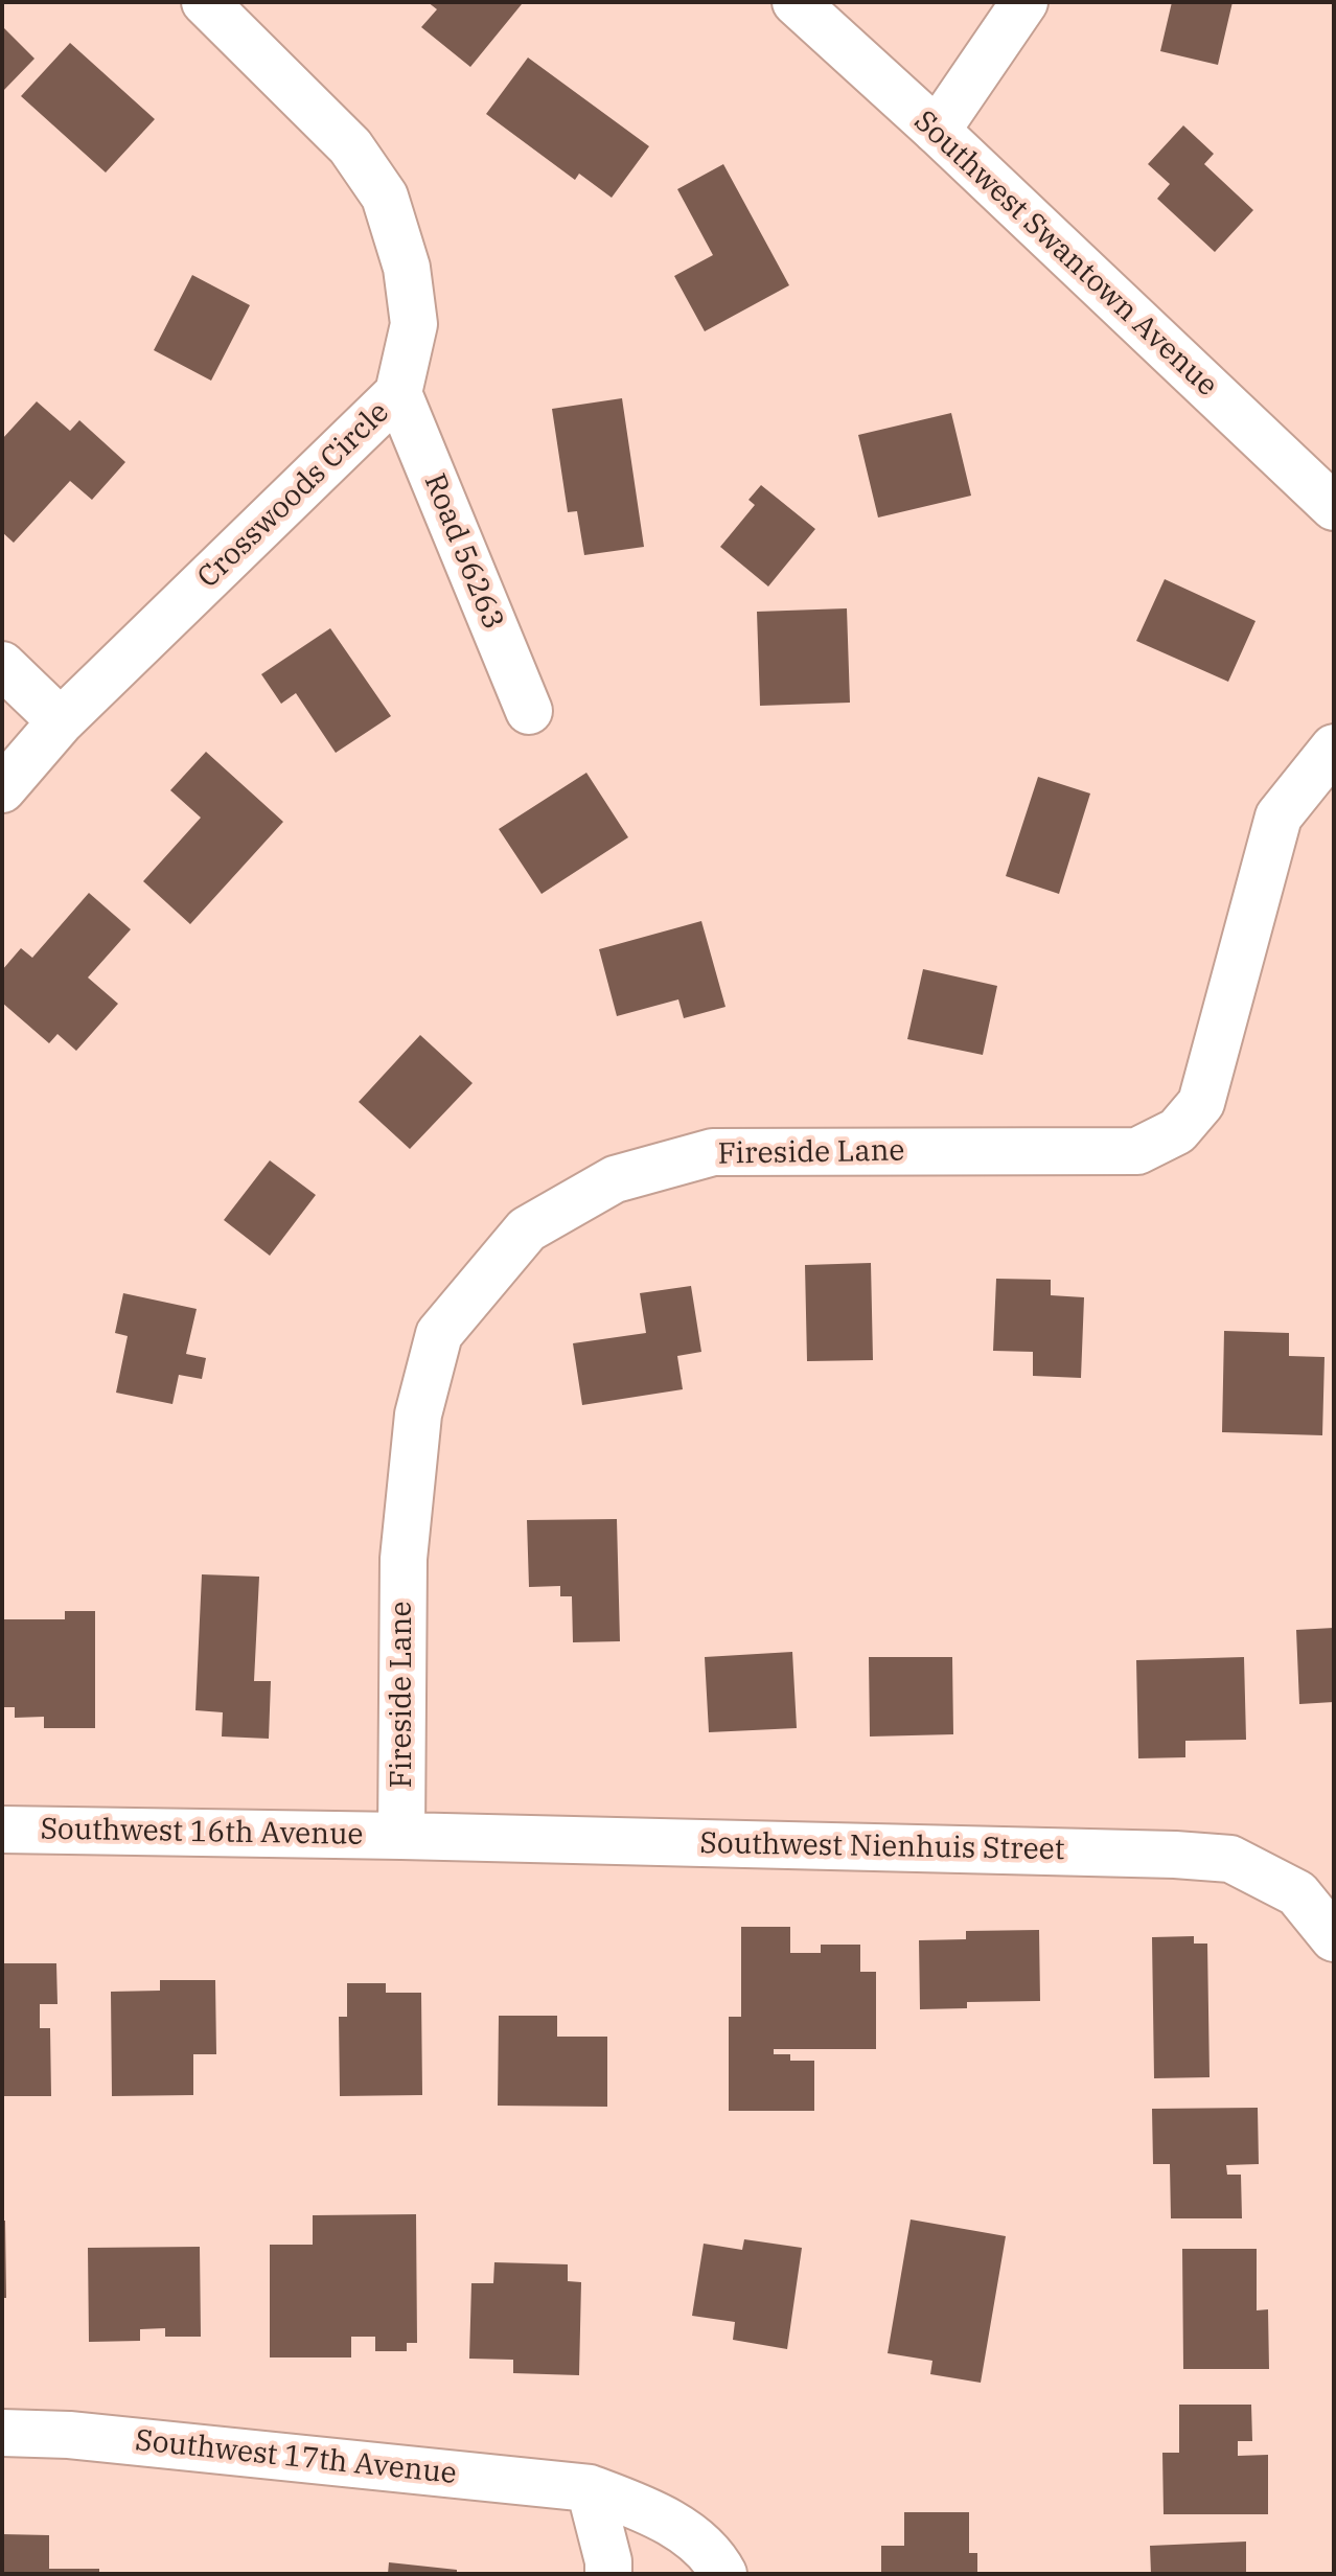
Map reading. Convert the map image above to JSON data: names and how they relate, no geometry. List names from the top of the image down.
{
  "streets": {
    "street": [
      "Southwest Swantown Avenue",
      "Crosswoods Circle",
      "Road 56263",
      "Fireside Lane",
      "Southwest 16th Avenue",
      "Southwest Nienhuis Street",
      "Southwest 17th Avenue"
    ]
  },
  "crossings": [
    ["Crosswoods Circle", "Road 56263"],
    ["Fireside Lane", "Southwest 16th Avenue"],
    ["Fireside Lane", "Southwest Nienhuis Street"],
    ["Southwest 16th Avenue", "Southwest Nienhuis Street"]
  ]
}
